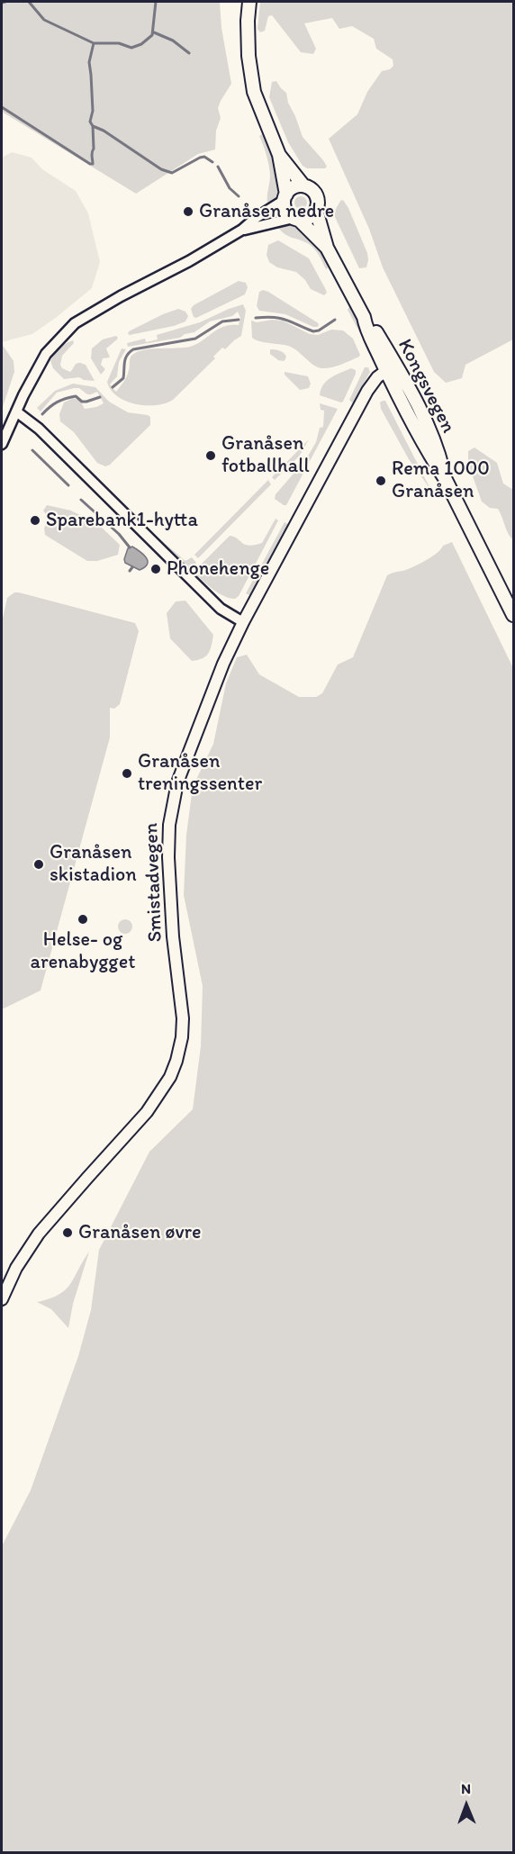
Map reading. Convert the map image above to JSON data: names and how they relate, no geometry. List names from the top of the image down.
{
  "streets": {
    "main road": ["Kongsvegen"],
    "street": ["Smistadvegen"]
  },
  "crossings": [
    ["Kongsvegen", "Smistadvegen"]
  ],
  "places": [
    "Granåsen nedre",
    "Granåsen fotballhall",
    "Rema 1000 Granåsen",
    "Sparebank1-hytta",
    "Phonehenge",
    "Granåsen treningssenter",
    "Granåsen skistadion",
    "Helse- og arenabygget",
    "Granåsen øvre"
  ],
  "north": "top"
}
